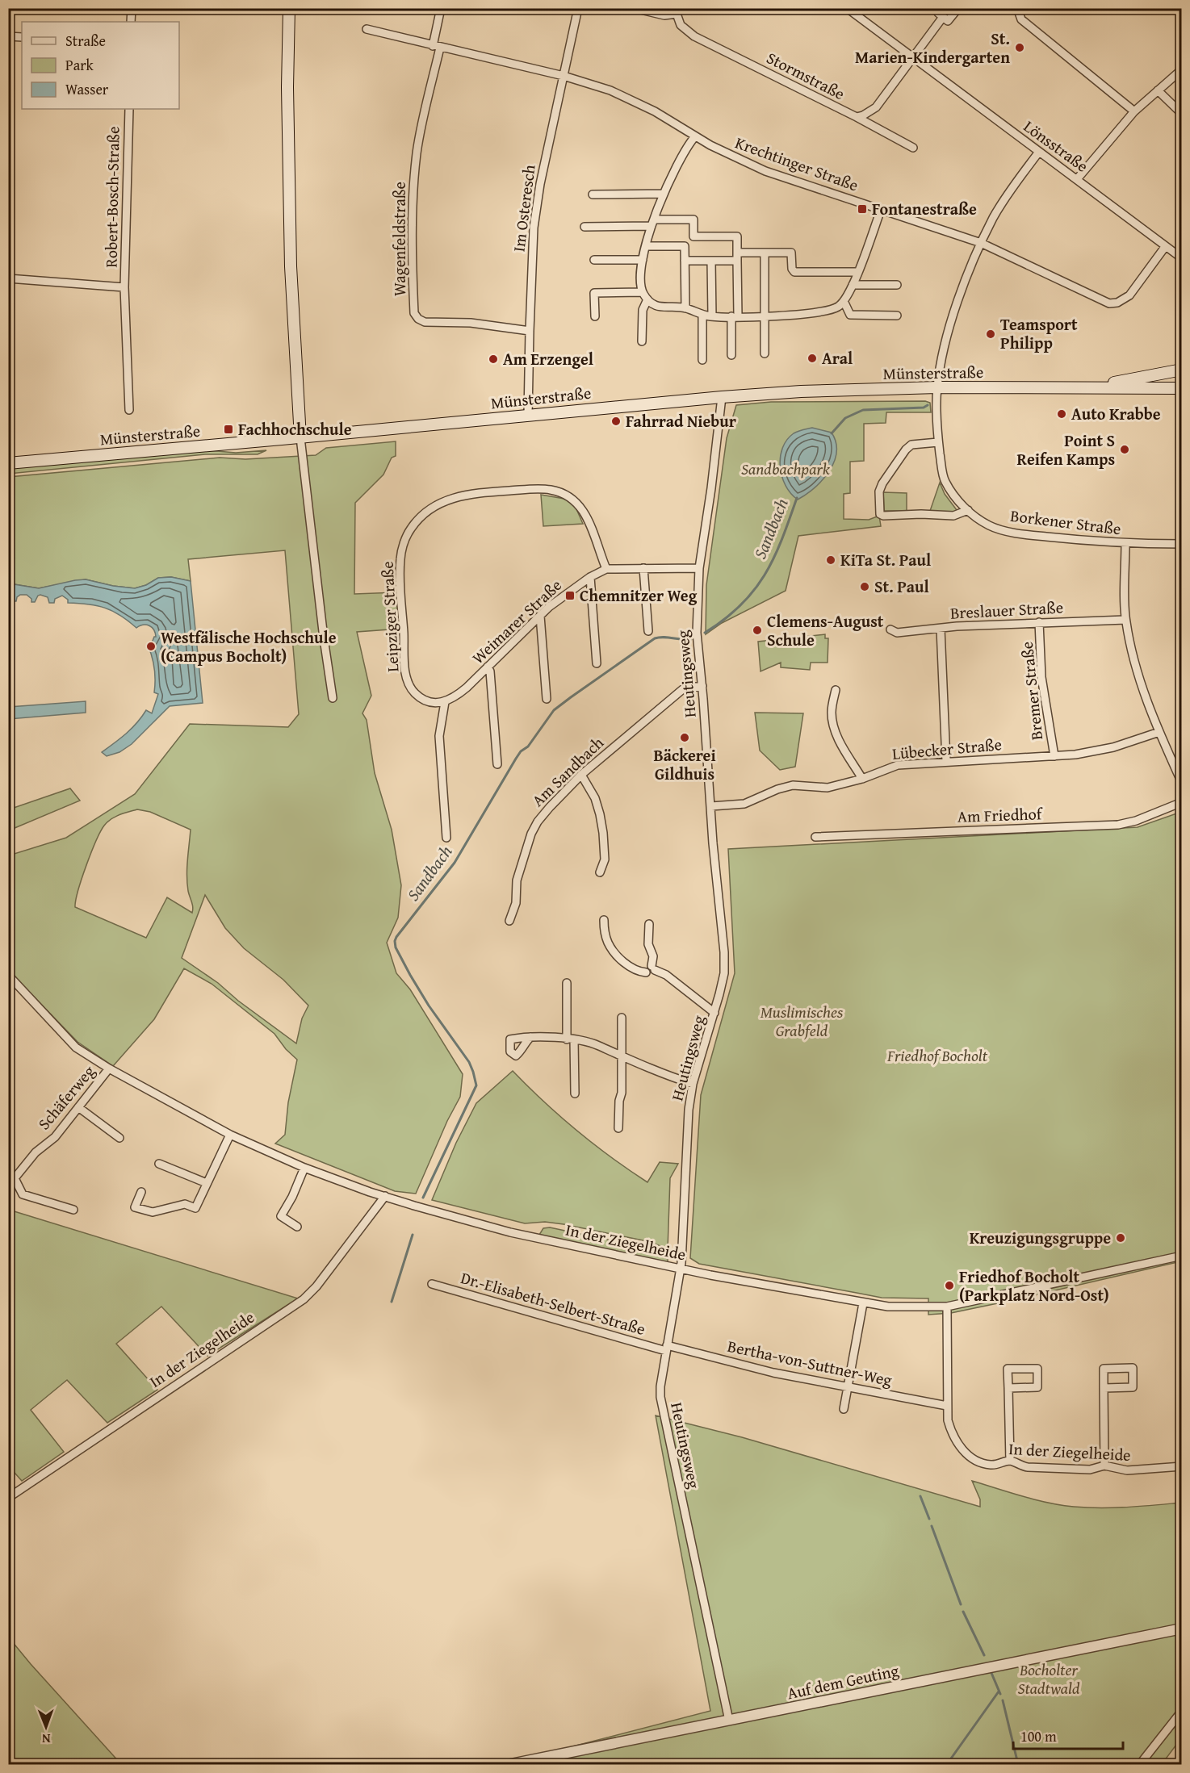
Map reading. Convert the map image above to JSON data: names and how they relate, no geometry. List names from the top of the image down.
{
  "streets": {
    "main road": ["Münsterstraße"],
    "street": [
      "Stormstraße",
      "Lönsstraße",
      "Krechtinger Straße",
      "Robert-Bosch-Straße",
      "Im Osteresch",
      "Wagenfeldstraße",
      "Borkener Straße",
      "Breslauer Straße",
      "Leipziger Straße",
      "Weimarer Straße",
      "Heutingsweg",
      "Bremer Straße",
      "Lübecker Straße",
      "Am Sandbach",
      "Am Friedhof",
      "Schäferweg",
      "In der Ziegelheide",
      "Dr.-Elisabeth-Selbert-Straße",
      "Bertha-von-Suttner-Weg",
      "Auf dem Geuting"
    ]
  },
  "crossings": [
    ["Stormstraße", "Lönsstraße"],
    ["Lönsstraße", "Krechtinger Straße"],
    ["Lönsstraße", "Borkener Straße"],
    ["Krechtinger Straße", "Im Osteresch"],
    ["Krechtinger Straße", "Wagenfeldstraße"],
    ["Krechtinger Straße", "Borkener Straße"],
    ["Im Osteresch", "Wagenfeldstraße"],
    ["Im Osteresch", "Münsterstraße"],
    ["Münsterstraße", "Borkener Straße"],
    ["Münsterstraße", "Heutingsweg"],
    ["Breslauer Straße", "Bremer Straße"],
    ["Leipziger Straße", "Weimarer Straße"],
    ["Weimarer Straße", "Heutingsweg"],
    ["Heutingsweg", "Lübecker Straße"],
    ["Heutingsweg", "Am Sandbach"],
    ["Heutingsweg", "In der Ziegelheide"],
    ["Heutingsweg", "Dr.-Elisabeth-Selbert-Straße"],
    ["Heutingsweg", "Bertha-von-Suttner-Weg"],
    ["Heutingsweg", "Auf dem Geuting"],
    ["Bremer Straße", "Lübecker Straße"],
    ["Schäferweg", "In der Ziegelheide"],
    ["In der Ziegelheide", "Bertha-von-Suttner-Weg"],
    ["Dr.-Elisabeth-Selbert-Straße", "Bertha-von-Suttner-Weg"]
  ],
  "water": ["Sandbach"],
  "parks": [
    "Sandbachpark",
    "Muslimisches Grabfeld",
    "Friedhof Bocholt",
    "Bocholter Stadtwald"
  ],
  "places": {
    "other": [
      "St. Marien-Kindergarten",
      "Teamsport Philipp",
      "Aral",
      "Am Erzengel",
      "Auto Krabbe",
      "Fahrrad Niebur",
      "Point S Reifen Kamps",
      "KiTa St. Paul",
      "St. Paul",
      "Clemens-August Schule",
      "Westfälische Hochschule (Campus Bocholt)",
      "Bäckerei Gildhuis",
      "Kreuzigungsgruppe",
      "Friedhof Bocholt (Parkplatz Nord-Ost)"
    ],
    "transit": ["Fontanestraße", "Fachhochschule", "Chemnitzer Weg"]
  },
  "legend": ["Straße", "Park", "Wasser"],
  "scale_bar": "100 m",
  "north": "bottom"
}
